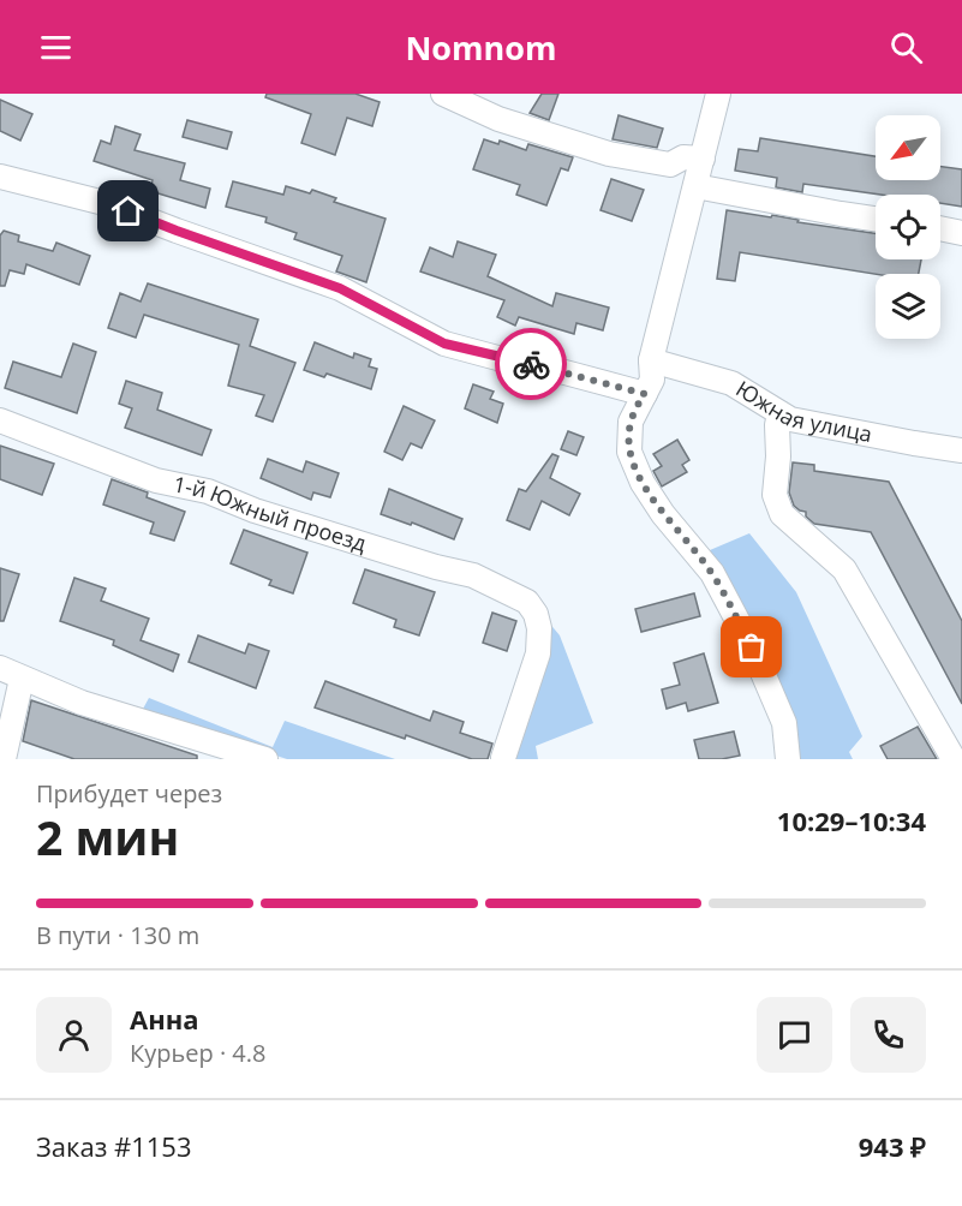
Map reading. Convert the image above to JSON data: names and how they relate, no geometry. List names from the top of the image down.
{
  "streets": {
    "street": ["Южная улица", "1-й Южный проезд"]
  },
  "north": "bottom left",
  "page": {
    "header": "Nomnom",
    "heading": ["2 мин", "Прибудет через", "10:29–10:34"],
    "panel": [
      "Анна",
      "Курьер · 4.8",
      "Заказ #1153",
      "943 ₽"
    ],
    "bar": "В пути · 130 m"
  }
}
